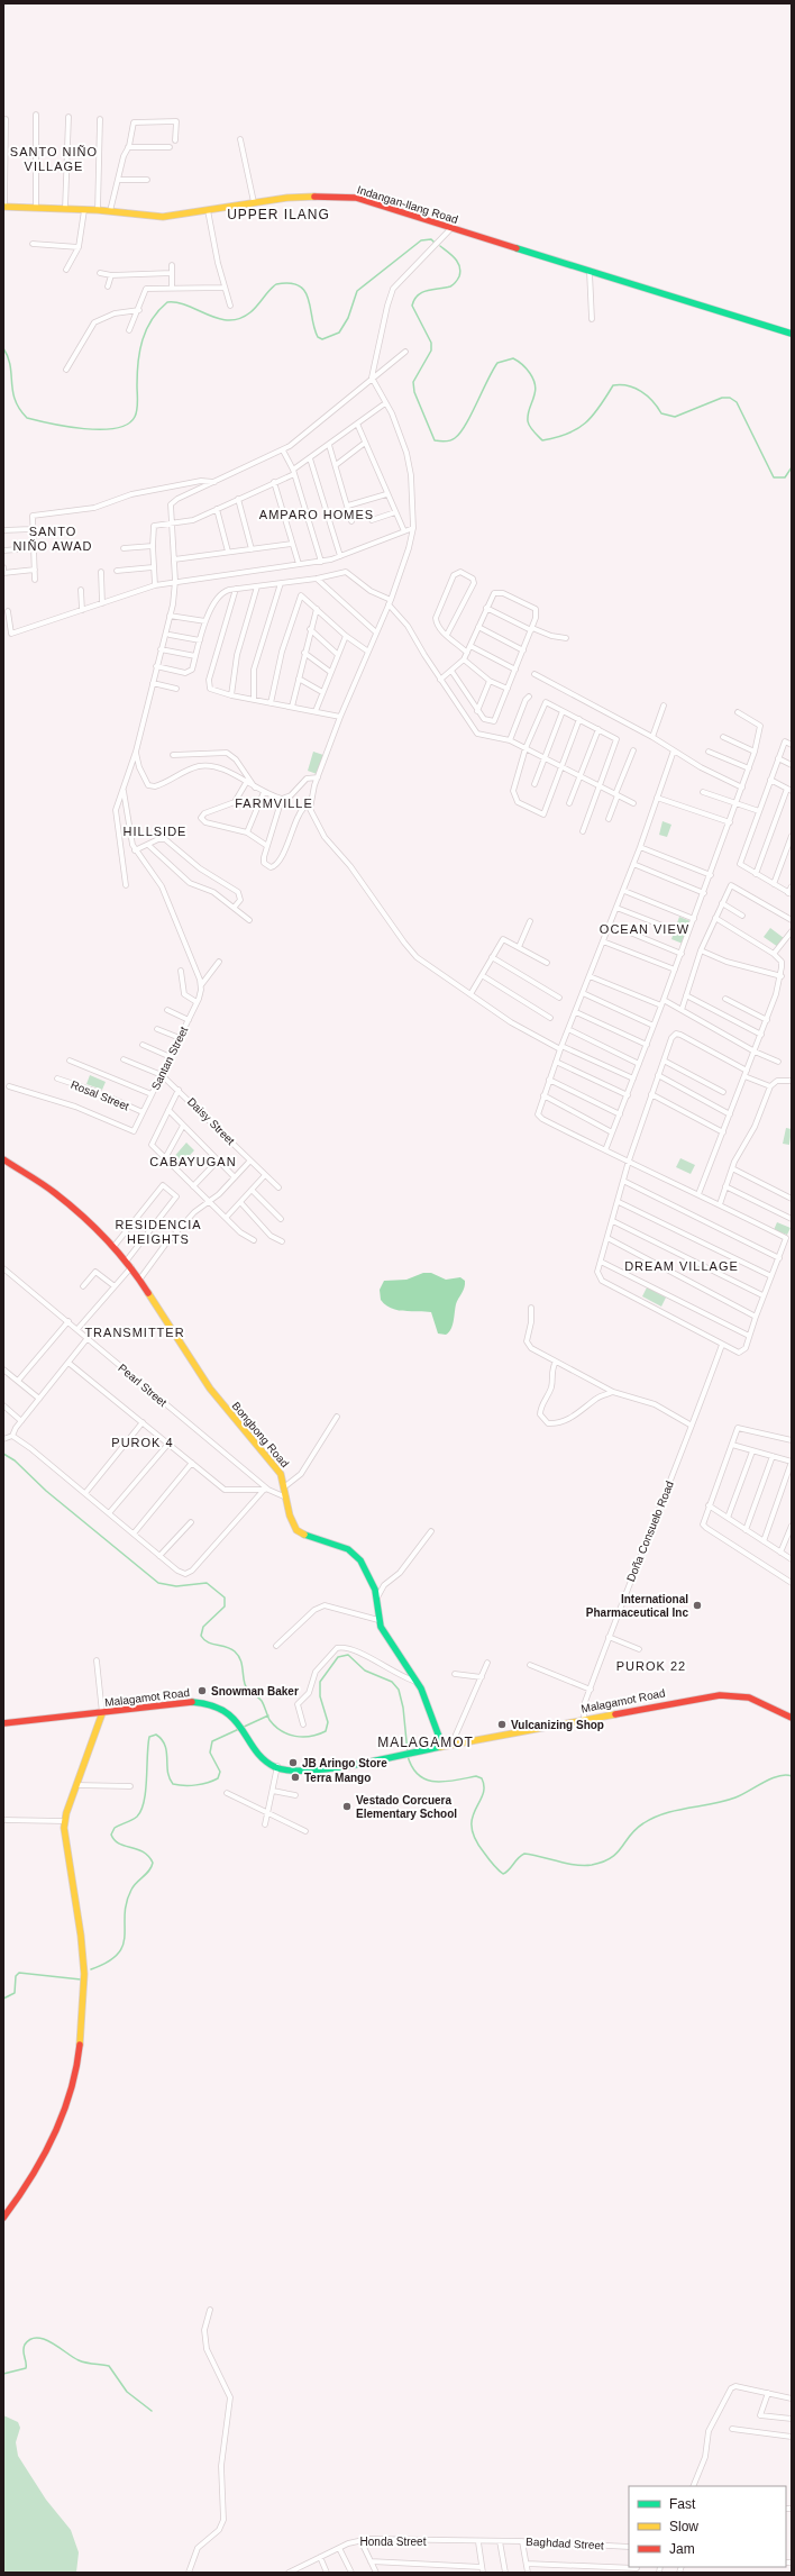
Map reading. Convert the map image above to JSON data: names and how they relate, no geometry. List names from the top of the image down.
{
  "streets": {
    "street": [
      "Indangan-Ilang Road",
      "Santan Street",
      "Rosal Street",
      "Daisy Street",
      "Pearl Street",
      "Bongbong Road",
      "Doña Consuelo Road",
      "Malagamot Road",
      "Honda Street",
      "Baghdad Street"
    ]
  },
  "crossings": [
    ["Santan Street", "Rosal Street"],
    ["Santan Street", "Daisy Street"],
    ["Pearl Street", "Bongbong Road"],
    ["Bongbong Road", "Malagamot Road"],
    ["Doña Consuelo Road", "Malagamot Road"],
    ["Honda Street", "Baghdad Street"]
  ],
  "districts": [
    "SANTO NIÑO VILLAGE",
    "UPPER ILANG",
    "AMPARO HOMES",
    "SANTO NIÑO AWAD",
    "FARMVILLE",
    "HILLSIDE",
    "OCEAN VIEW",
    "CABAYUGAN",
    "RESIDENCIA HEIGHTS",
    "DREAM VILLAGE",
    "TRANSMITTER",
    "PUROK 4",
    "PUROK 22",
    "MALAGAMOT"
  ],
  "places": [
    "International Pharmaceutical Inc",
    "Snowman Baker",
    "Vulcanizing Shop",
    "JB Aringo Store",
    "Terra Mango",
    "Vestado Corcuera Elementary School"
  ],
  "legend": ["Fast", "Slow", "Jam"]
}
